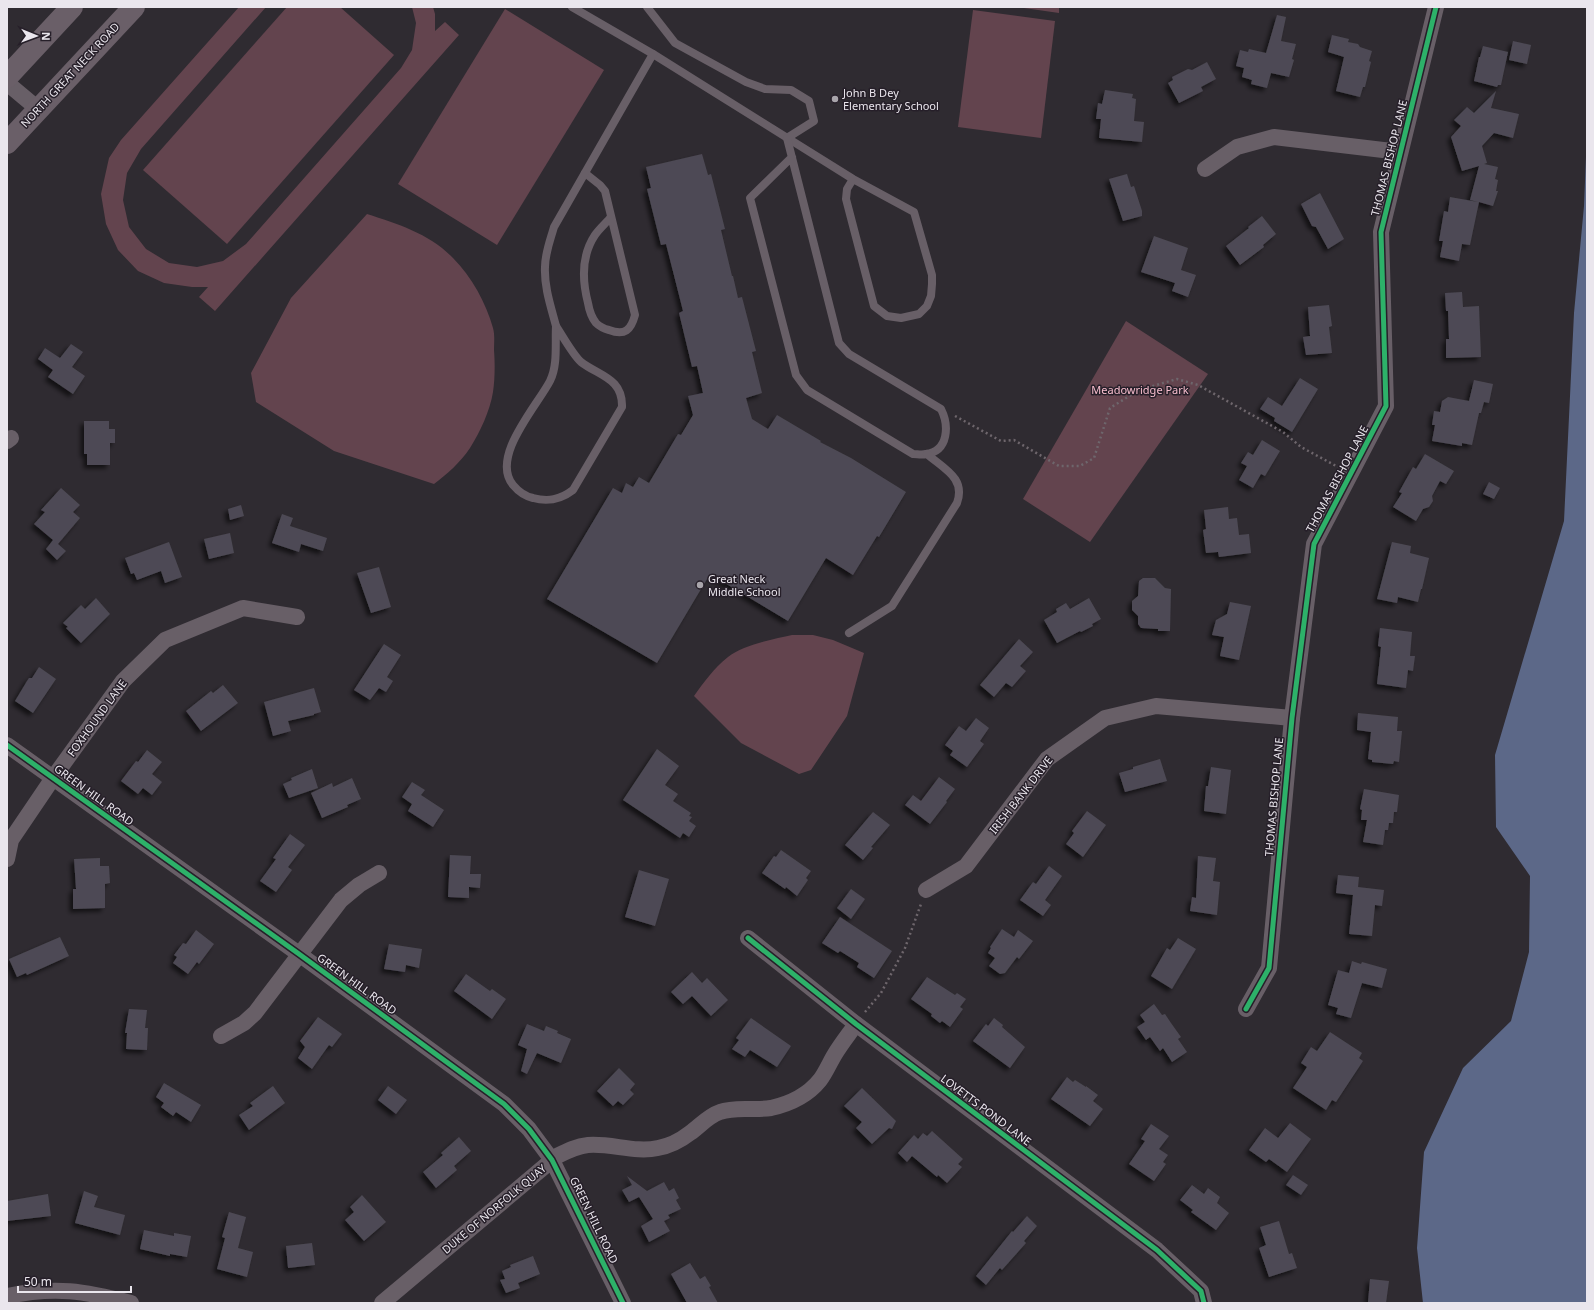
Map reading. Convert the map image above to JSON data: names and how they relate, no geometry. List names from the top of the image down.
{
  "streets": {
    "main road": ["NORTH GREAT NECK ROAD"],
    "street": [
      "THOMAS BISHOP LANE",
      "FOXHOUND LANE",
      "GREEN HILL ROAD",
      "IRISH BANK DRIVE",
      "LOVETTS POND LANE",
      "DUKE OF NORFOLK QUAY"
    ]
  },
  "crossings": [
    ["THOMAS BISHOP LANE", "IRISH BANK DRIVE"],
    ["FOXHOUND LANE", "GREEN HILL ROAD"],
    ["GREEN HILL ROAD", "DUKE OF NORFOLK QUAY"],
    ["LOVETTS POND LANE", "DUKE OF NORFOLK QUAY"]
  ],
  "parks": ["Meadowridge Park"],
  "places": ["John B Dey Elementary School", "Great Neck Middle School"],
  "scale_bar": "50 m",
  "north": "right"
}
